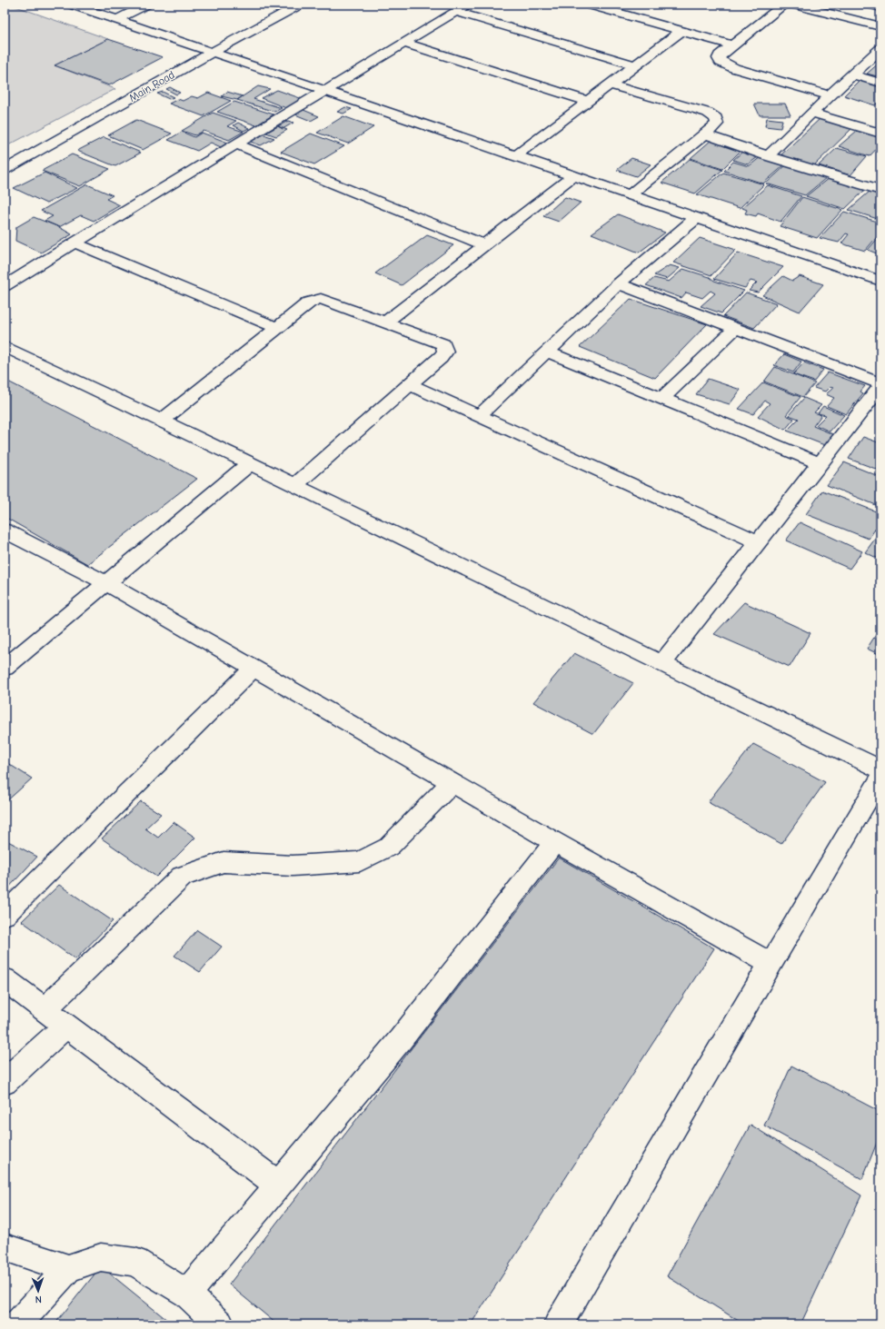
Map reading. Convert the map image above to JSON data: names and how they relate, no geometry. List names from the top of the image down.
{
  "streets": {
    "street": ["Main Road"]
  },
  "north": "bottom"
}
